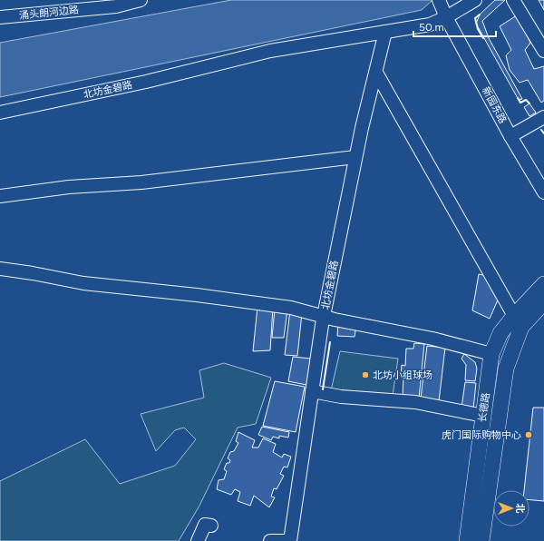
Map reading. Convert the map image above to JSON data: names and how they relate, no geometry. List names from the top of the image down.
{
  "streets": {
    "main road": ["长德路"],
    "street": ["涌头朗河边路", "北坊金碧路", "新园东路"]
  },
  "crossings": [
    ["北坊金碧路", "新园东路"]
  ],
  "places": ["北坊小组球场", "虎门国际购物中心"],
  "scale_bar": "50 m",
  "north": "right"
}
